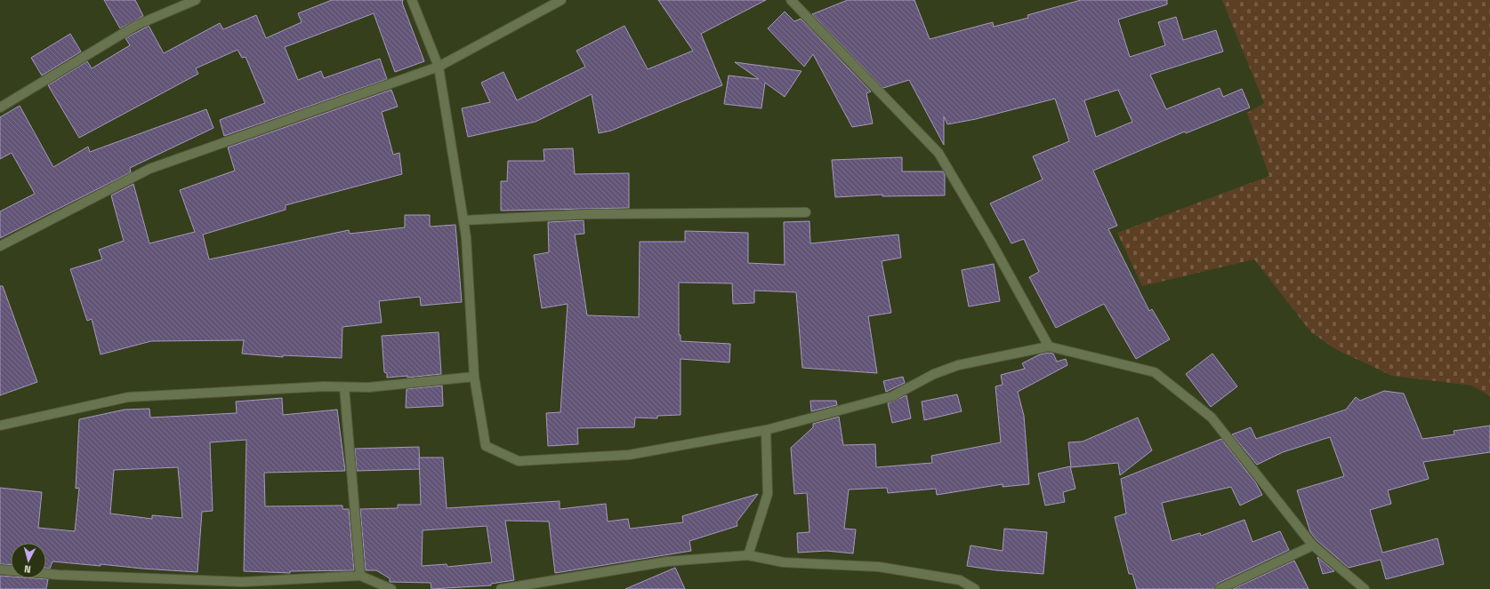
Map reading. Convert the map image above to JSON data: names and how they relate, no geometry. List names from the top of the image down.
{
  "north": "bottom"
}
